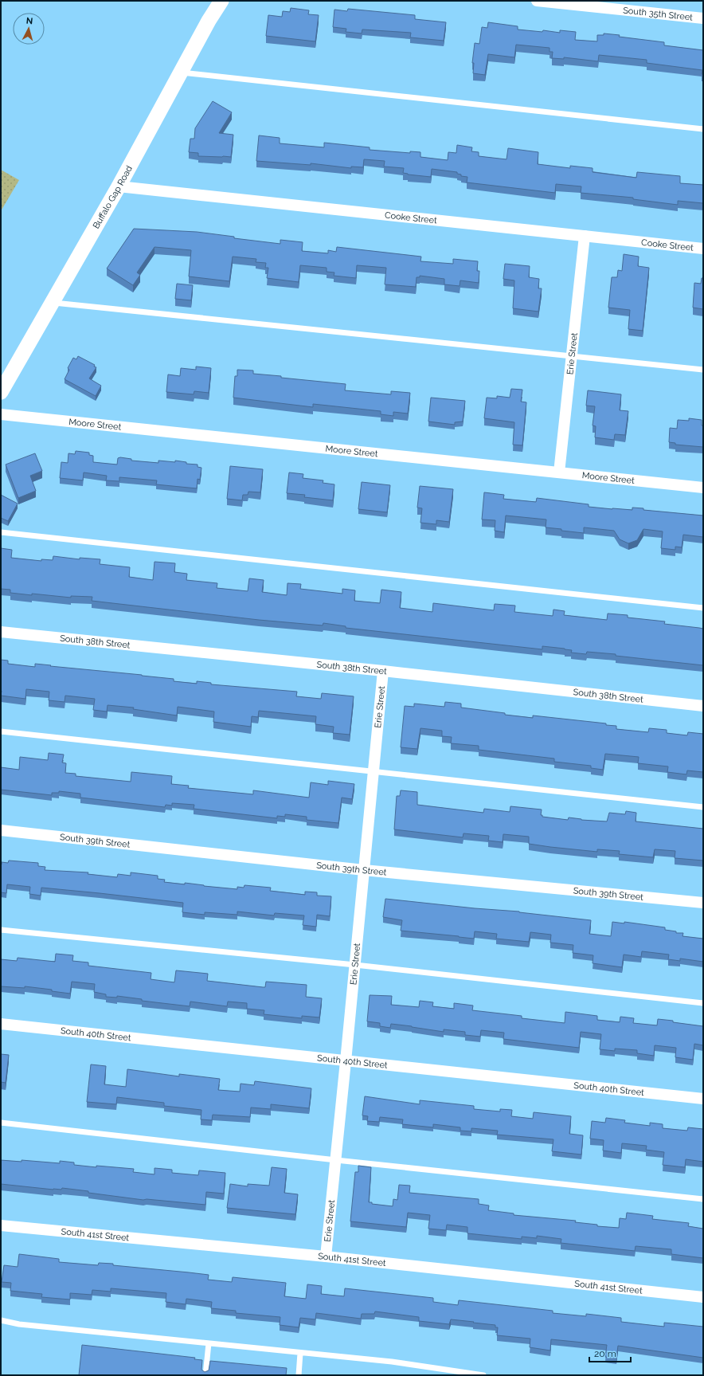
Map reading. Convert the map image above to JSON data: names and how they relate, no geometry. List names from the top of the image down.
{
  "streets": {
    "main road": ["Buffalo Gap Road"],
    "street": [
      "South 35th Street",
      "Cooke Street",
      "Erie Street",
      "Moore Street",
      "South 38th Street",
      "South 39th Street",
      "South 40th Street",
      "South 41st Street"
    ]
  },
  "crossings": [
    ["Buffalo Gap Road", "Cooke Street"],
    ["Cooke Street", "Erie Street"],
    ["Erie Street", "Moore Street"],
    ["Erie Street", "South 38th Street"],
    ["Erie Street", "South 39th Street"],
    ["Erie Street", "South 40th Street"],
    ["Erie Street", "South 41st Street"]
  ],
  "scale_bar": "20 m",
  "north": "top"
}
